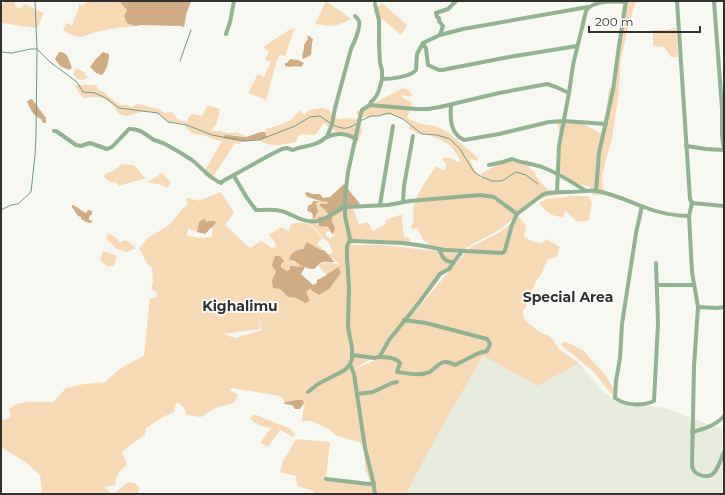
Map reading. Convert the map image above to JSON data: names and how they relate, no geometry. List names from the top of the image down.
{
  "districts": ["Special Area", "Kighalimu"],
  "scale_bar": "200 m"
}
